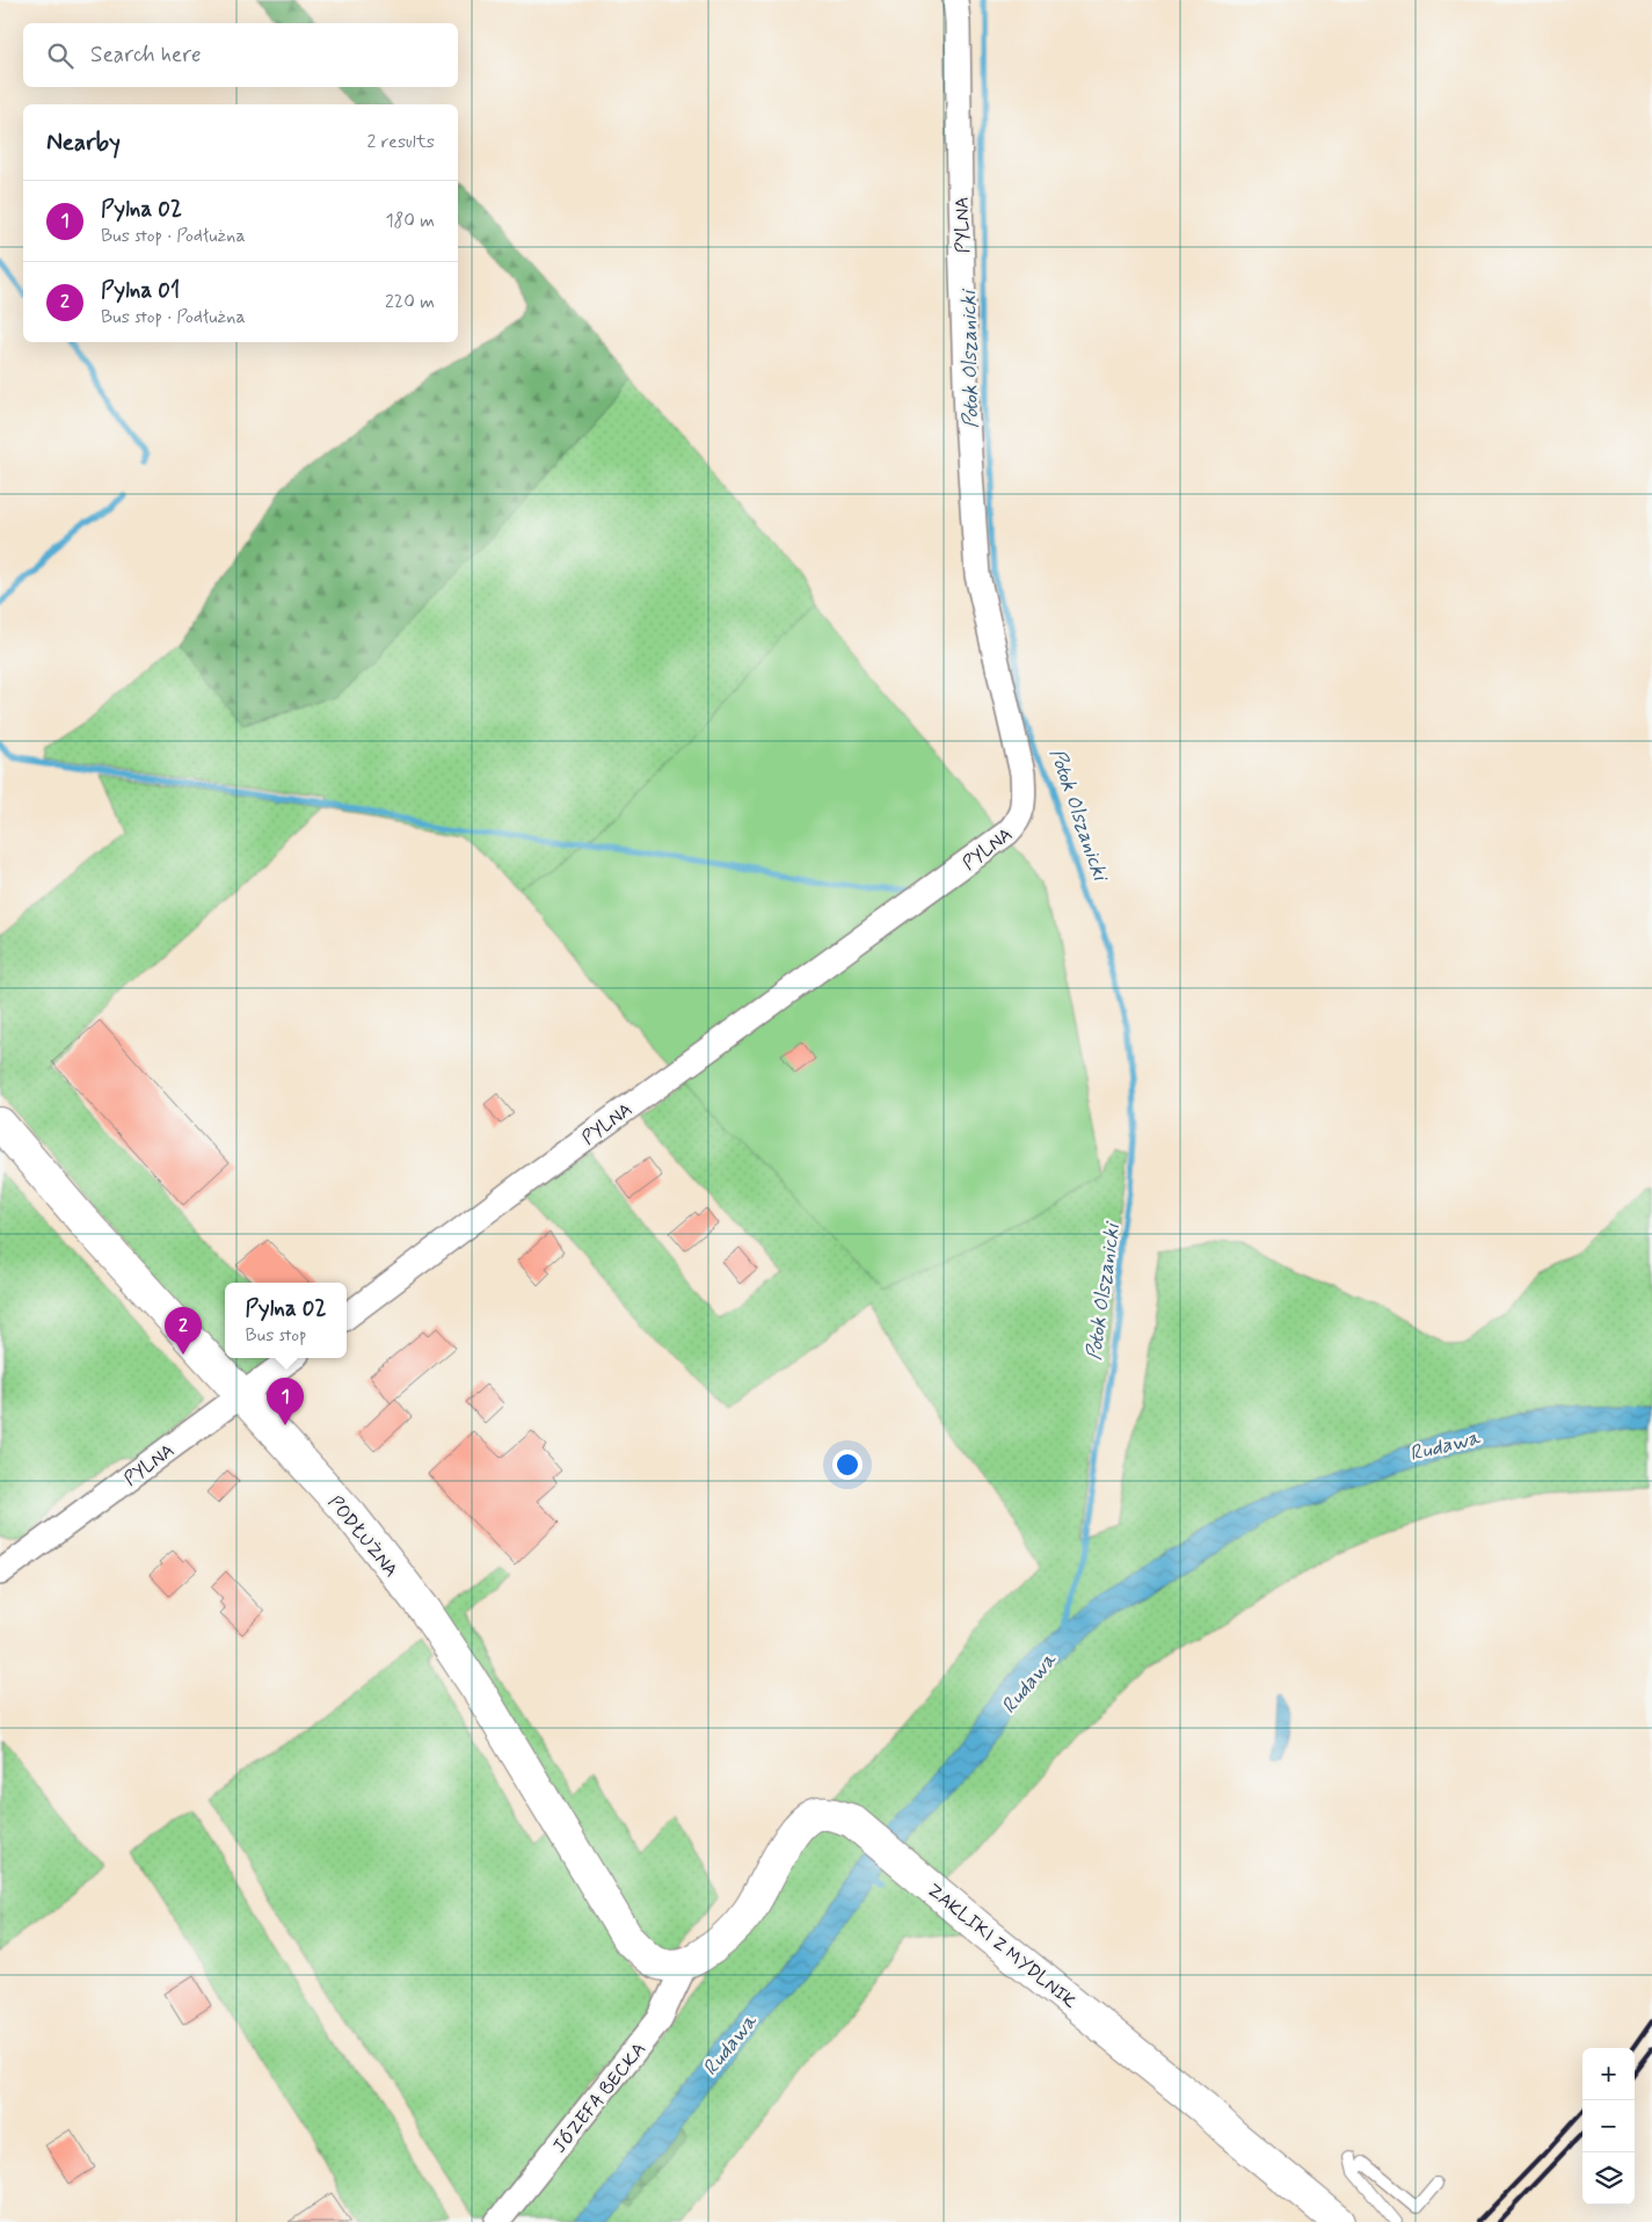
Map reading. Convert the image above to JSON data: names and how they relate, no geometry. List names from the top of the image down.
{
  "streets": {
    "street": [
      "PYLNA",
      "PODŁUŻNA",
      "ZAKLIKI Z MYDLNIK",
      "JÓZEFA BECKA"
    ]
  },
  "crossings": [
    ["PYLNA", "PODŁUŻNA"],
    ["PODŁUŻNA", "ZAKLIKI Z MYDLNIK"],
    ["PODŁUŻNA", "JÓZEFA BECKA"],
    ["ZAKLIKI Z MYDLNIK", "JÓZEFA BECKA"]
  ],
  "water": ["Potok Olszanicki", "Rudawa"],
  "page": {
    "search": "Search here",
    "heading": ["Nearby", "2 results"],
    "list": [
      {
        "mark": "1",
        "name": "Pylna 02",
        "note": "Bus stop · Podłużna",
        "value": "180 m"
      },
      {
        "mark": "2",
        "name": "Pylna 01",
        "note": "Bus stop · Podłużna",
        "value": "220 m"
      }
    ],
    "popup": ["Pylna 02", "Bus stop"],
    "pins": ["2", "1"],
    "map_buttons": ["+", "−"]
  }
}
